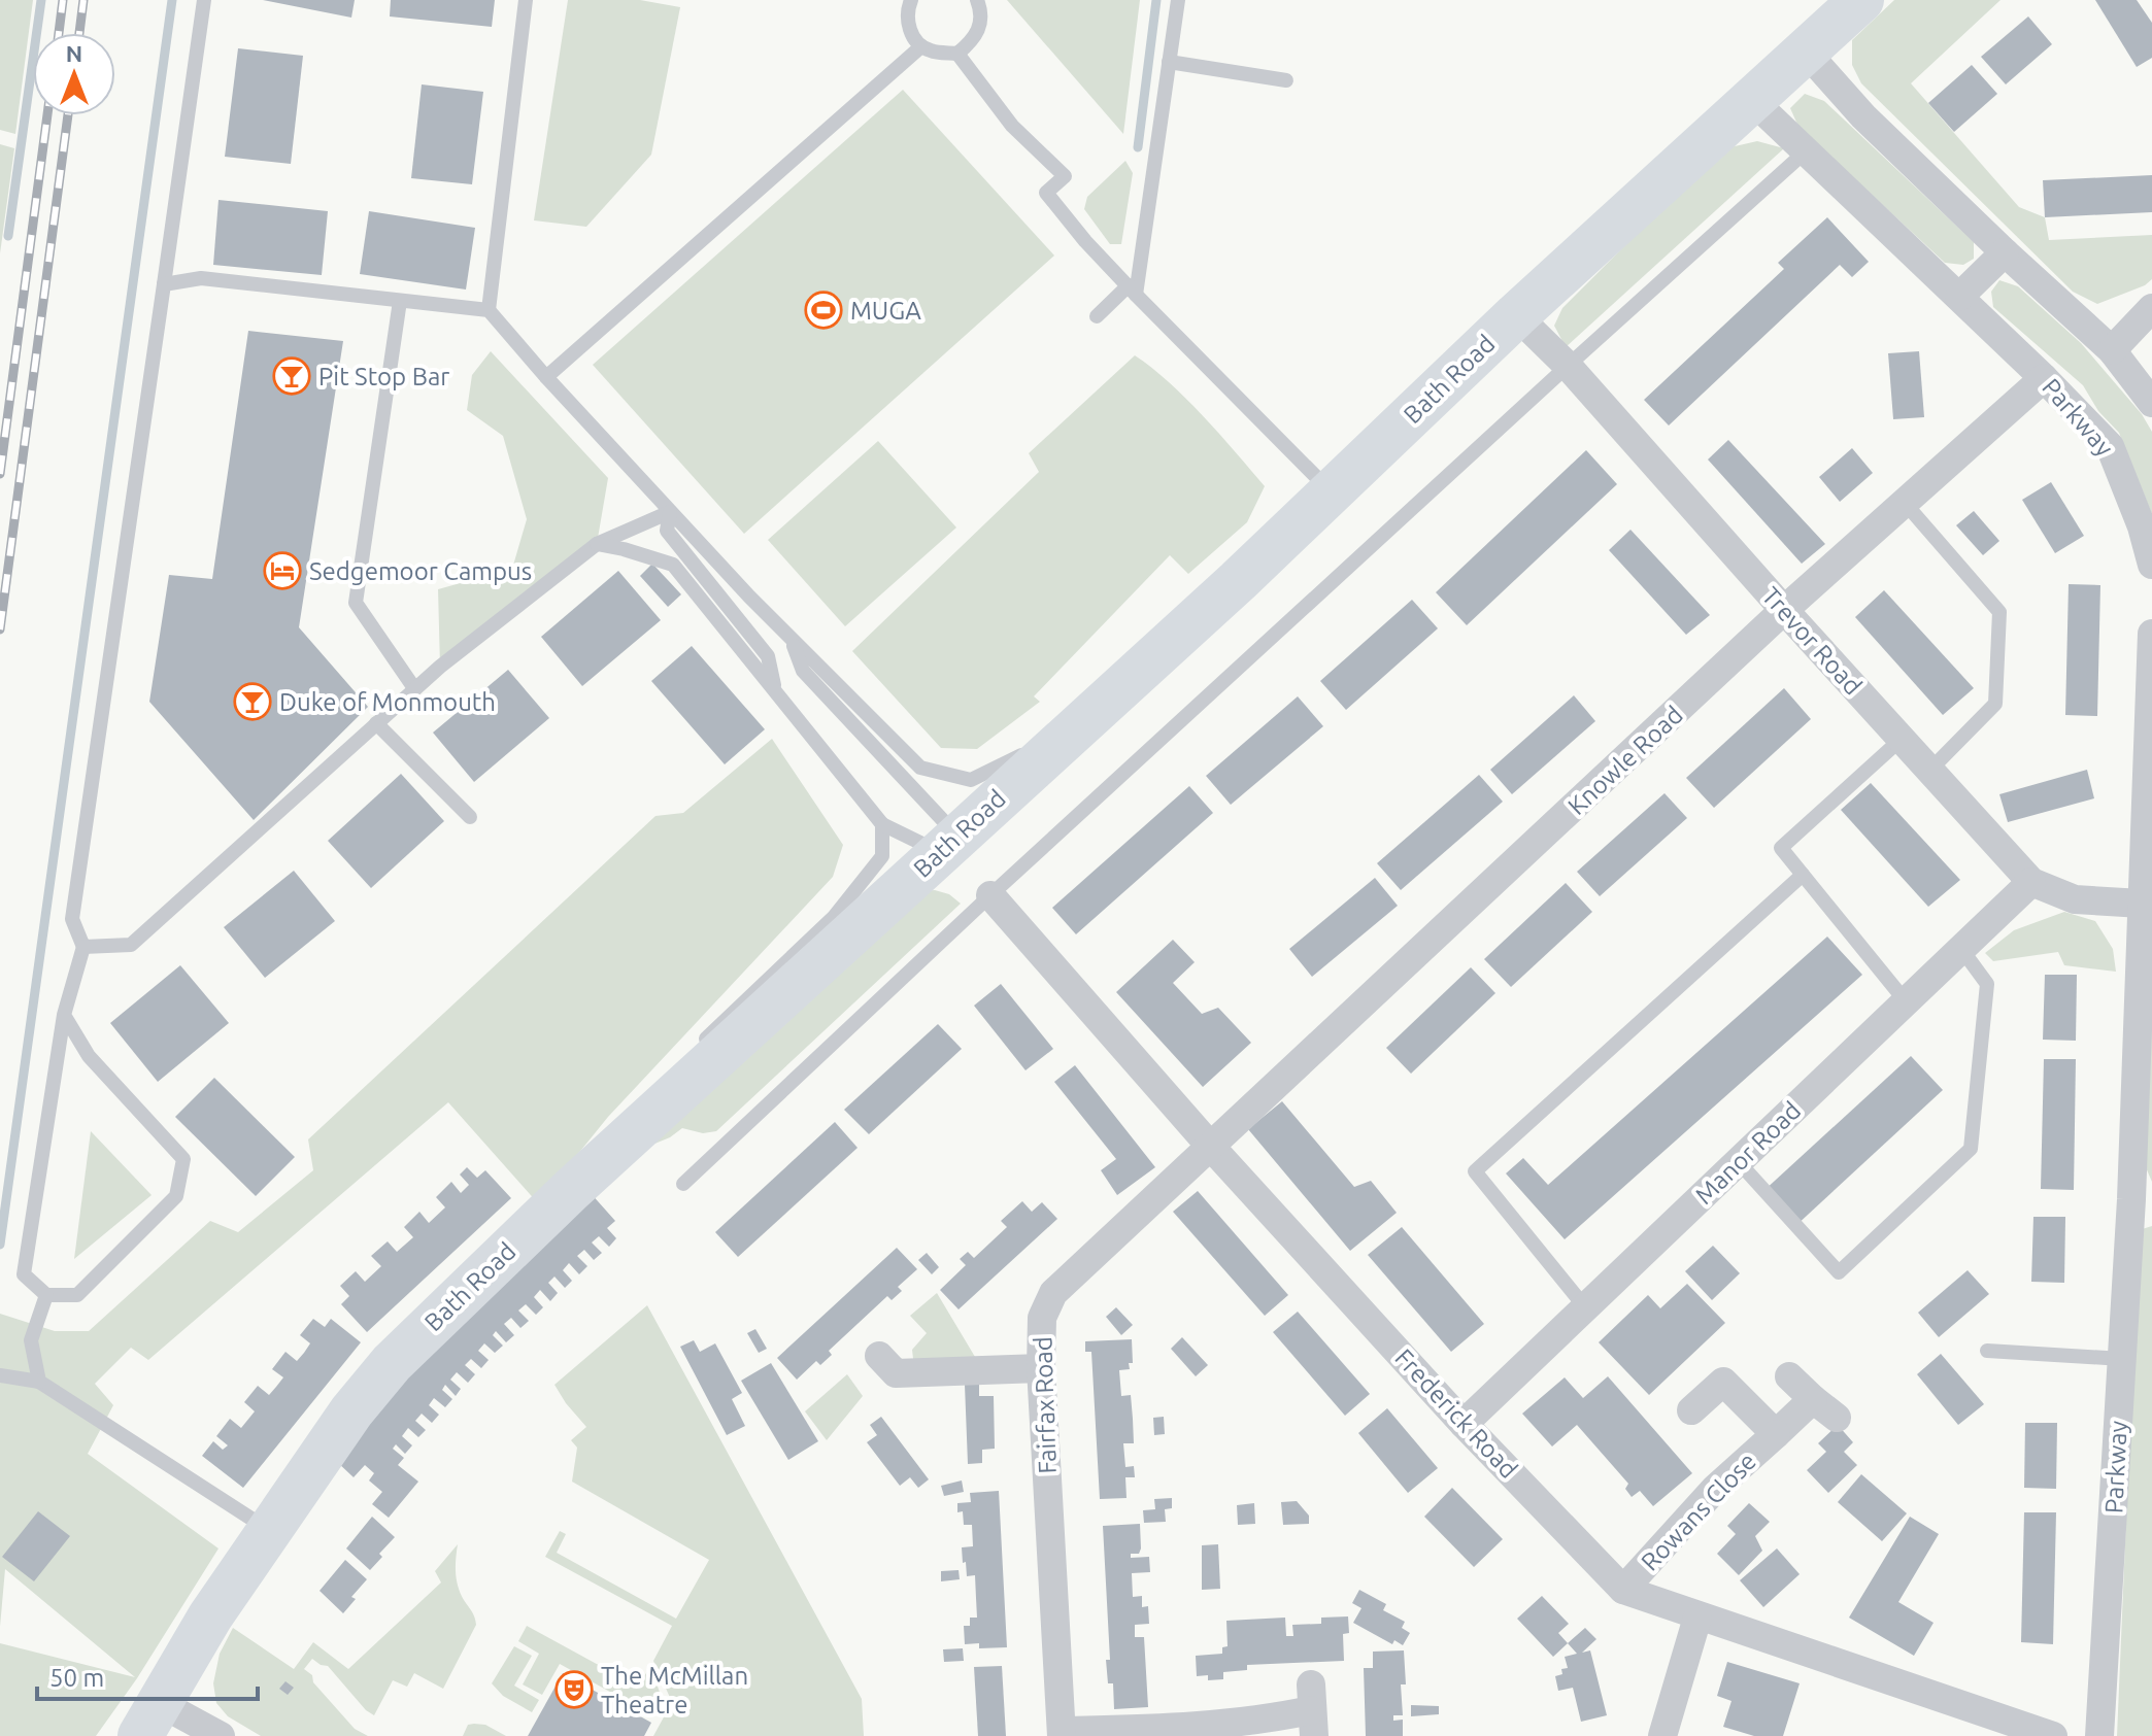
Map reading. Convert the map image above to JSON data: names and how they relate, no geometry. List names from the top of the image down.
{
  "streets": {
    "main road": ["Bath Road"],
    "street": [
      "Parkway",
      "Trevor Road",
      "Knowle Road",
      "Manor Road",
      "Fairfax Road",
      "Frederick Road",
      "Rowans Close"
    ]
  },
  "crossings": [
    ["Bath Road", "Parkway"],
    ["Bath Road", "Trevor Road"],
    ["Parkway", "Trevor Road"],
    ["Parkway", "Knowle Road"],
    ["Trevor Road", "Knowle Road"],
    ["Trevor Road", "Manor Road"],
    ["Knowle Road", "Fairfax Road"],
    ["Knowle Road", "Frederick Road"],
    ["Manor Road", "Frederick Road"],
    ["Fairfax Road", "Frederick Road"],
    ["Frederick Road", "Rowans Close"]
  ],
  "places": {
    "sports": ["MUGA"],
    "bar": ["Pit Stop Bar", "Duke of Monmouth"],
    "hotel": ["Sedgemoor Campus"],
    "theatre": ["The McMillan Theatre"]
  },
  "scale_bar": "50 m",
  "north": "top"
}
